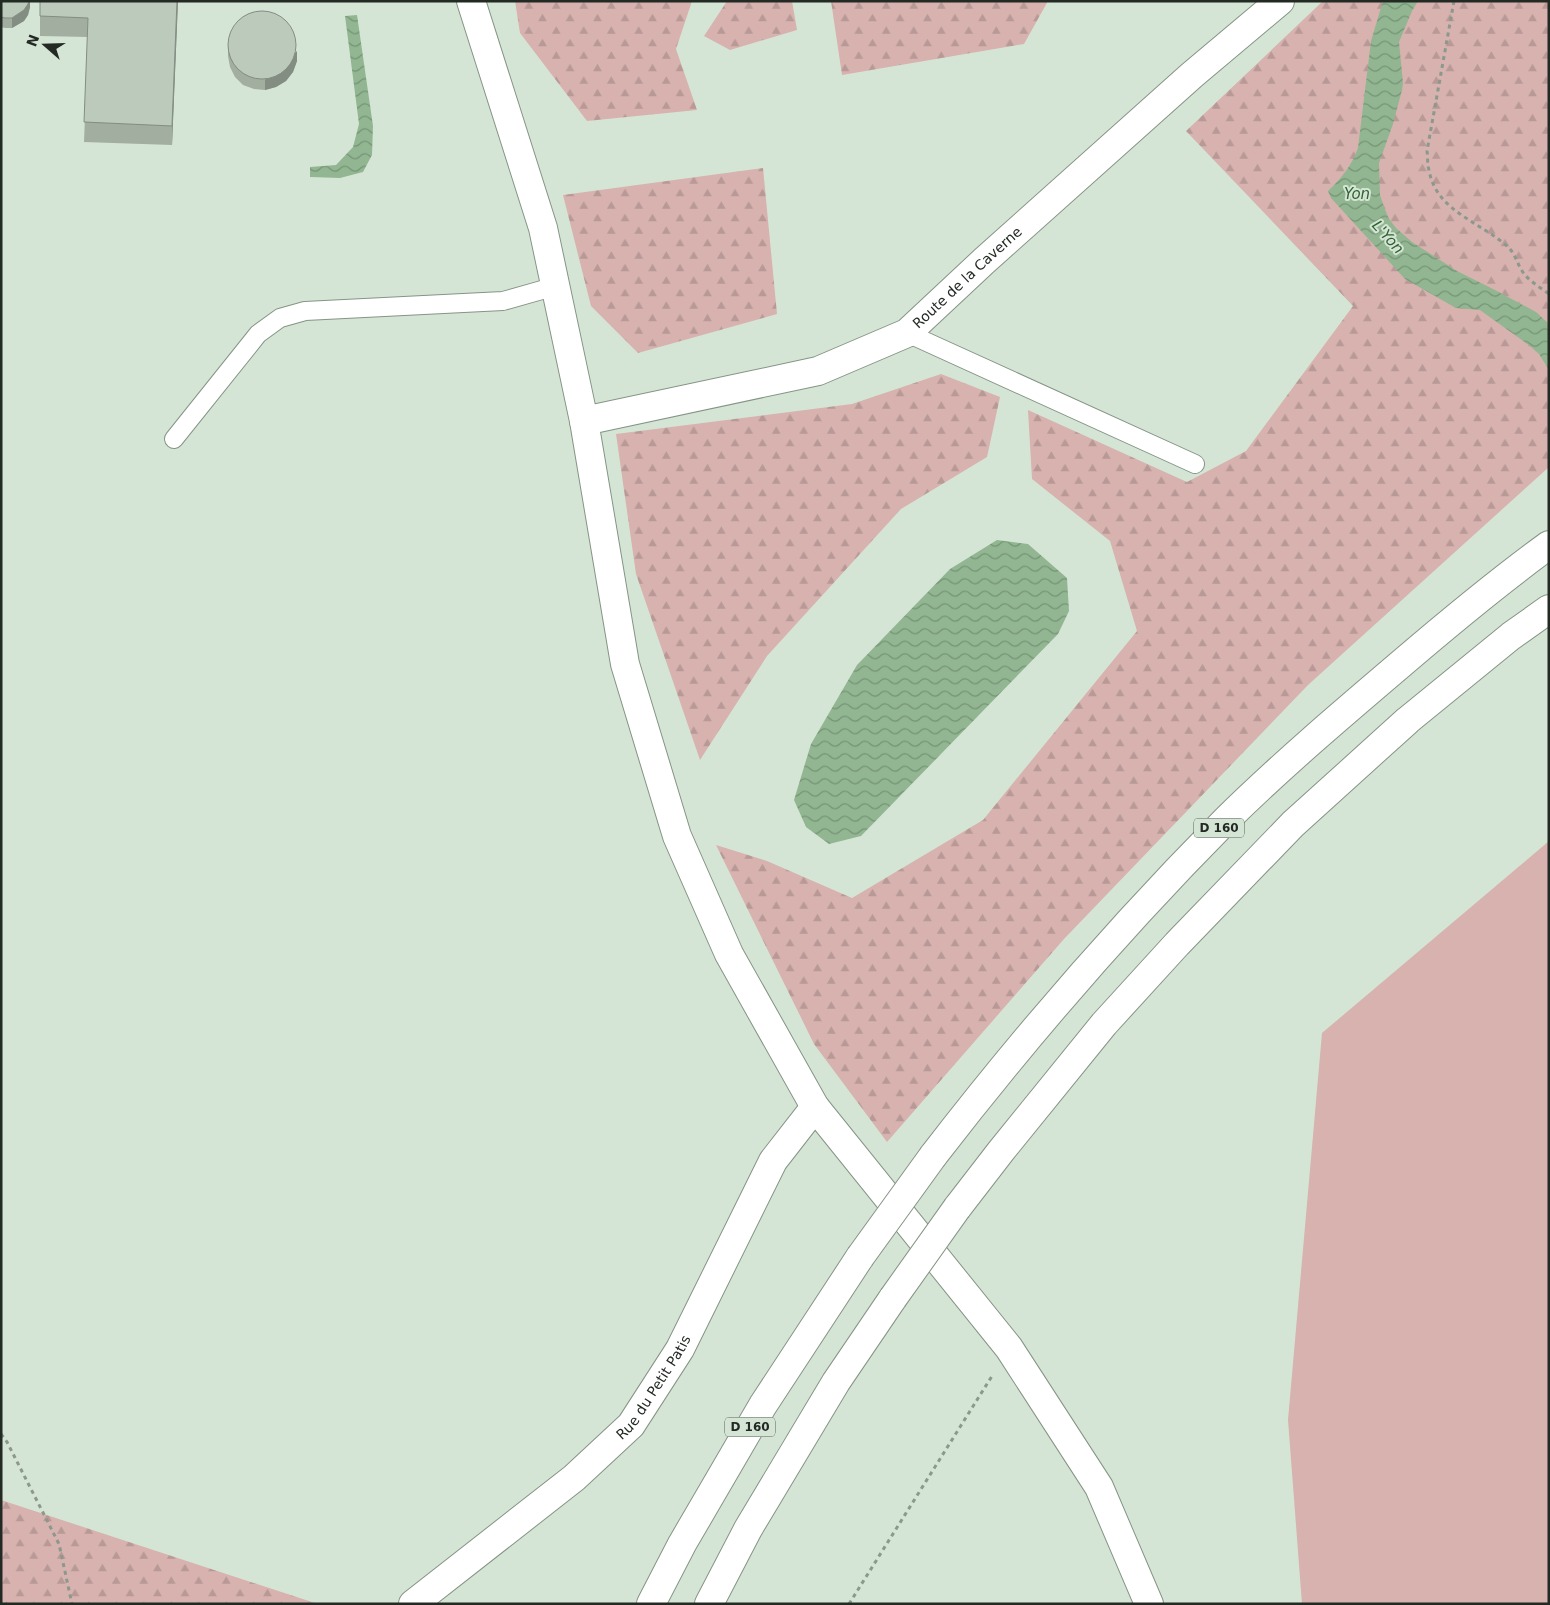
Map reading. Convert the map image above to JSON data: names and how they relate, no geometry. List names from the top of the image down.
{
  "streets": {
    "main road": ["Route de la Caverne", "D 160", "Rue du Petit Patis"]
  },
  "water": ["Yon", "L'Yon"],
  "north": "left"
}
